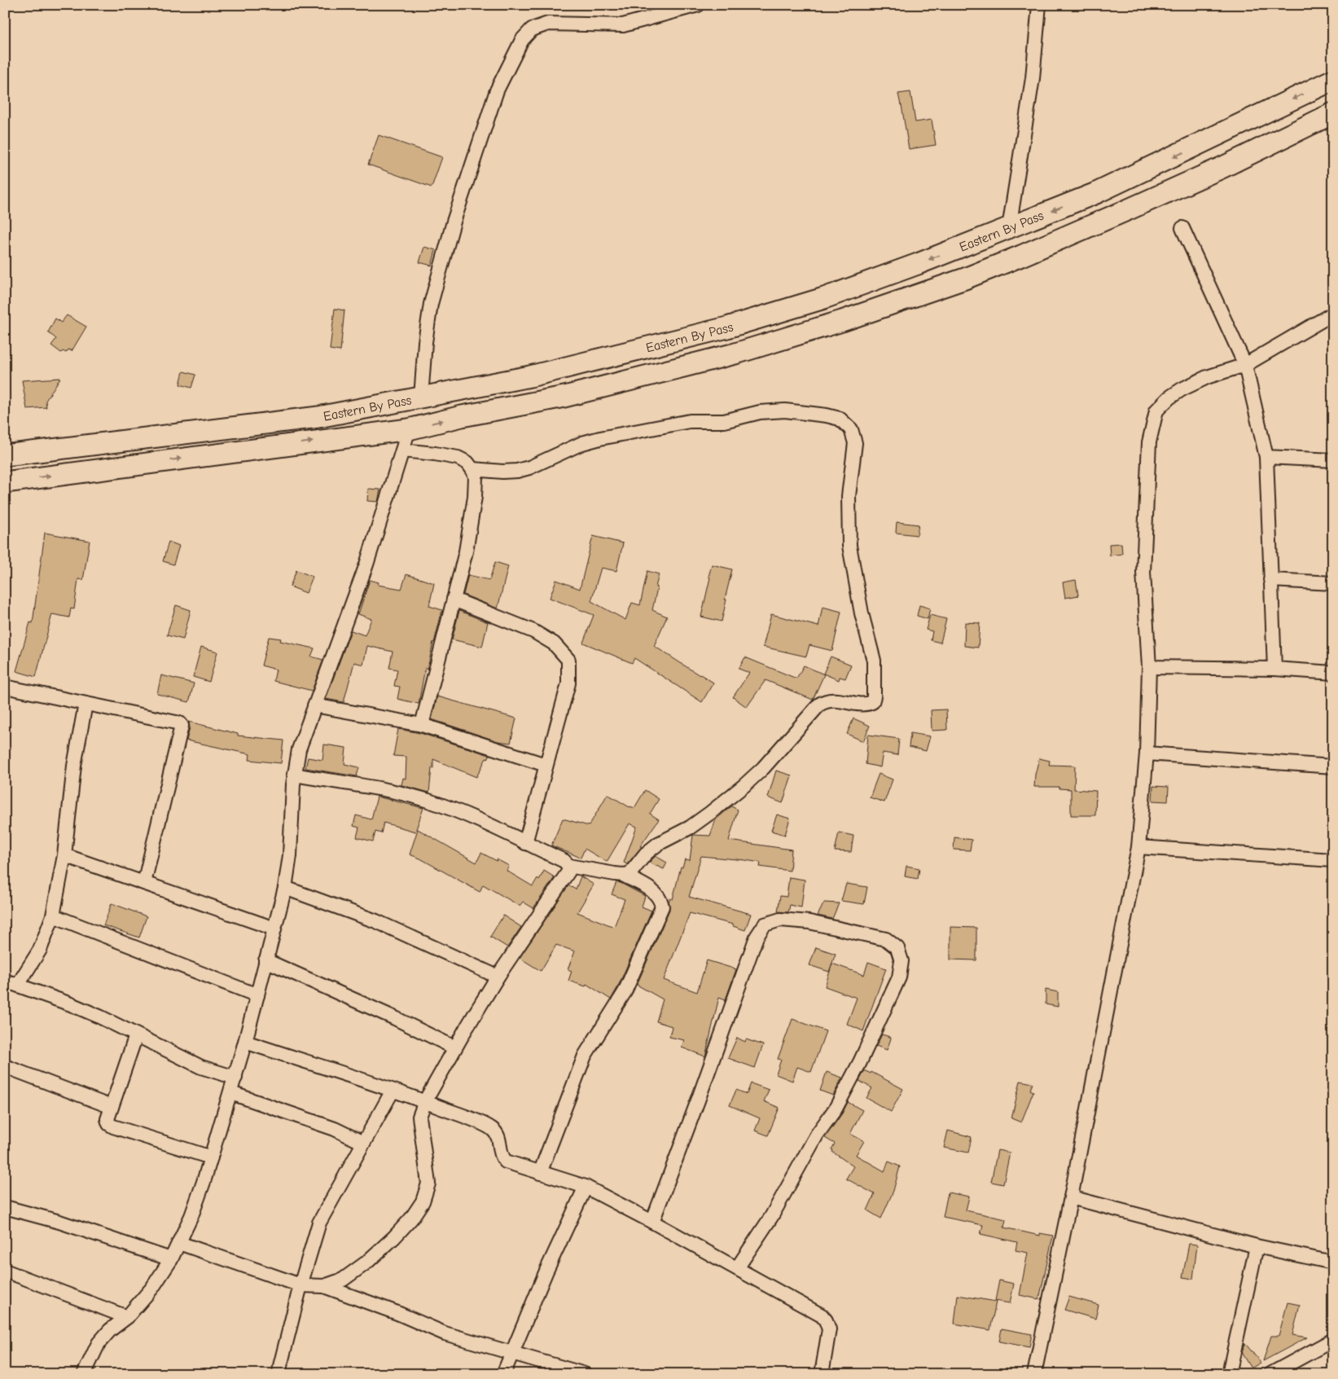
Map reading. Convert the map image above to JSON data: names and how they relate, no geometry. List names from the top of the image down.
{
  "streets": {
    "main road": ["Eastern By Pass"]
  }
}
